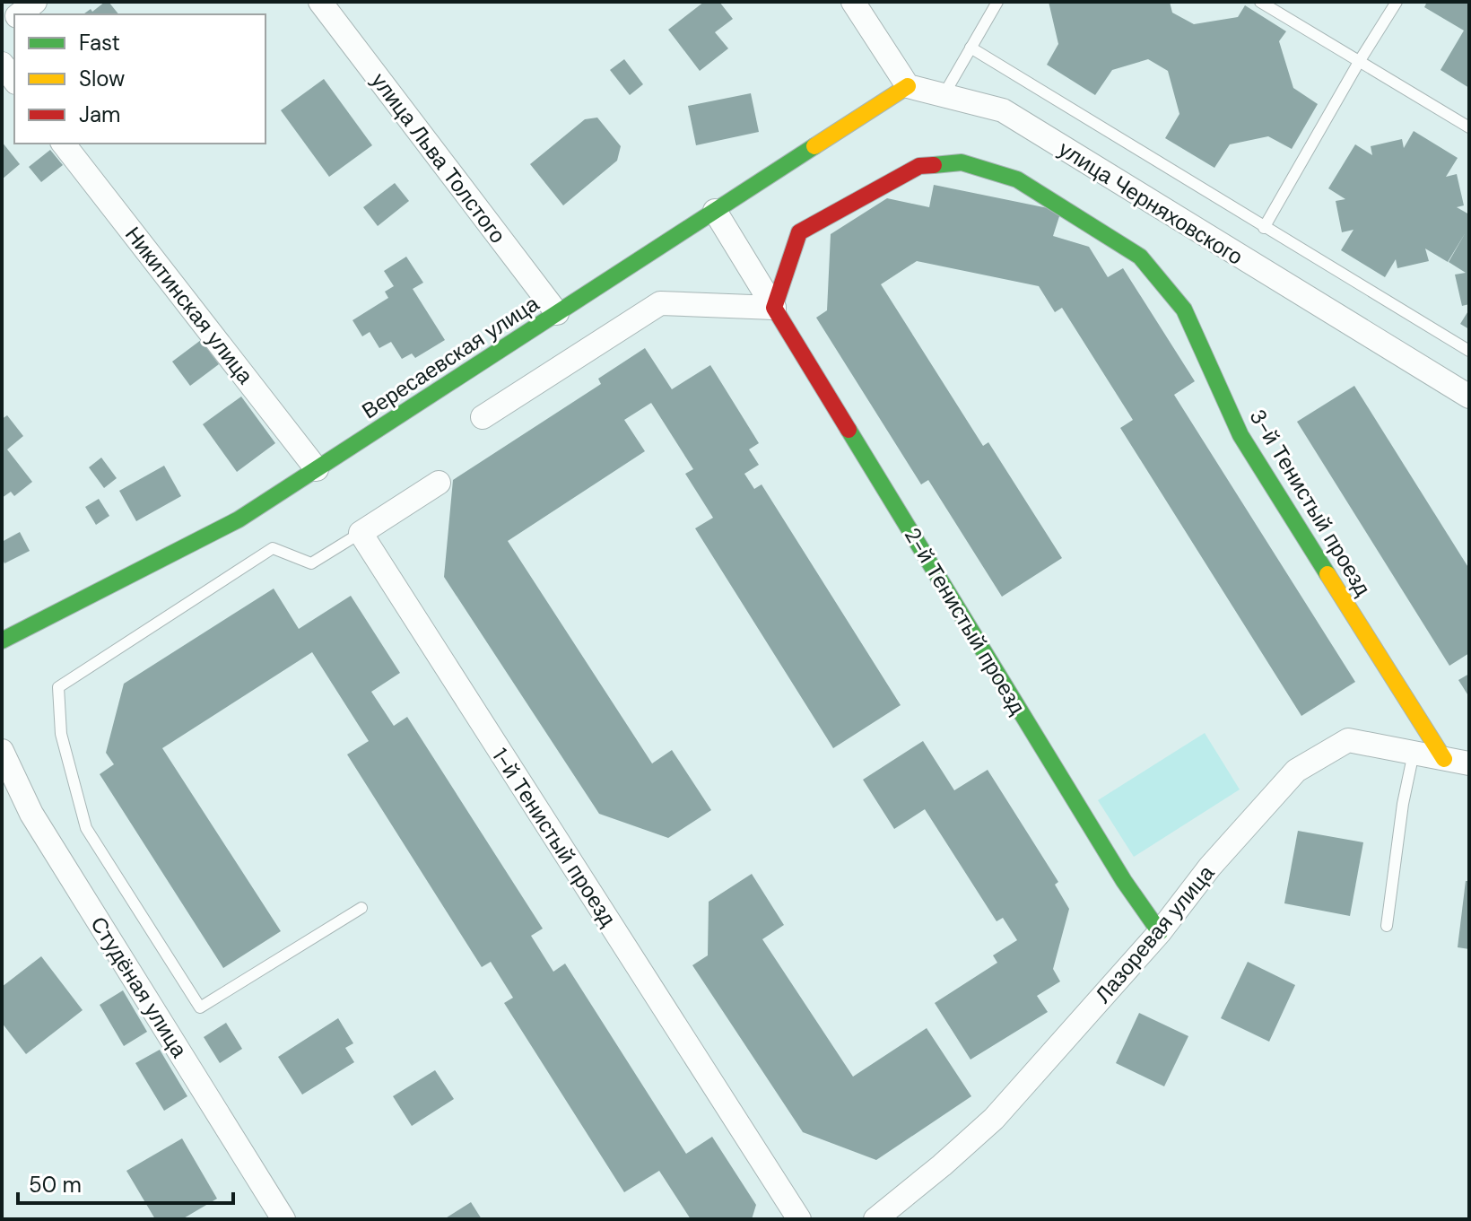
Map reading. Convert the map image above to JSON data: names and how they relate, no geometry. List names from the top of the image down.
{
  "streets": {
    "street": [
      "улица Льва Толстого",
      "улица Черняховского",
      "Никитинская улица",
      "Вересаевская улица",
      "3-й Тенистый проезд",
      "2-й Тенистый проезд",
      "1-й Тенистый проезд",
      "Лазоревая улица",
      "Студёная улица"
    ]
  },
  "crossings": [
    ["улица Льва Толстого", "Вересаевская улица"],
    ["улица Черняховского", "Вересаевская улица"],
    ["Никитинская улица", "Вересаевская улица"],
    ["3-й Тенистый проезд", "2-й Тенистый проезд"],
    ["3-й Тенистый проезд", "Лазоревая улица"],
    ["2-й Тенистый проезд", "Лазоревая улица"]
  ],
  "legend": ["Fast", "Slow", "Jam"],
  "scale_bar": "50 m"
}
